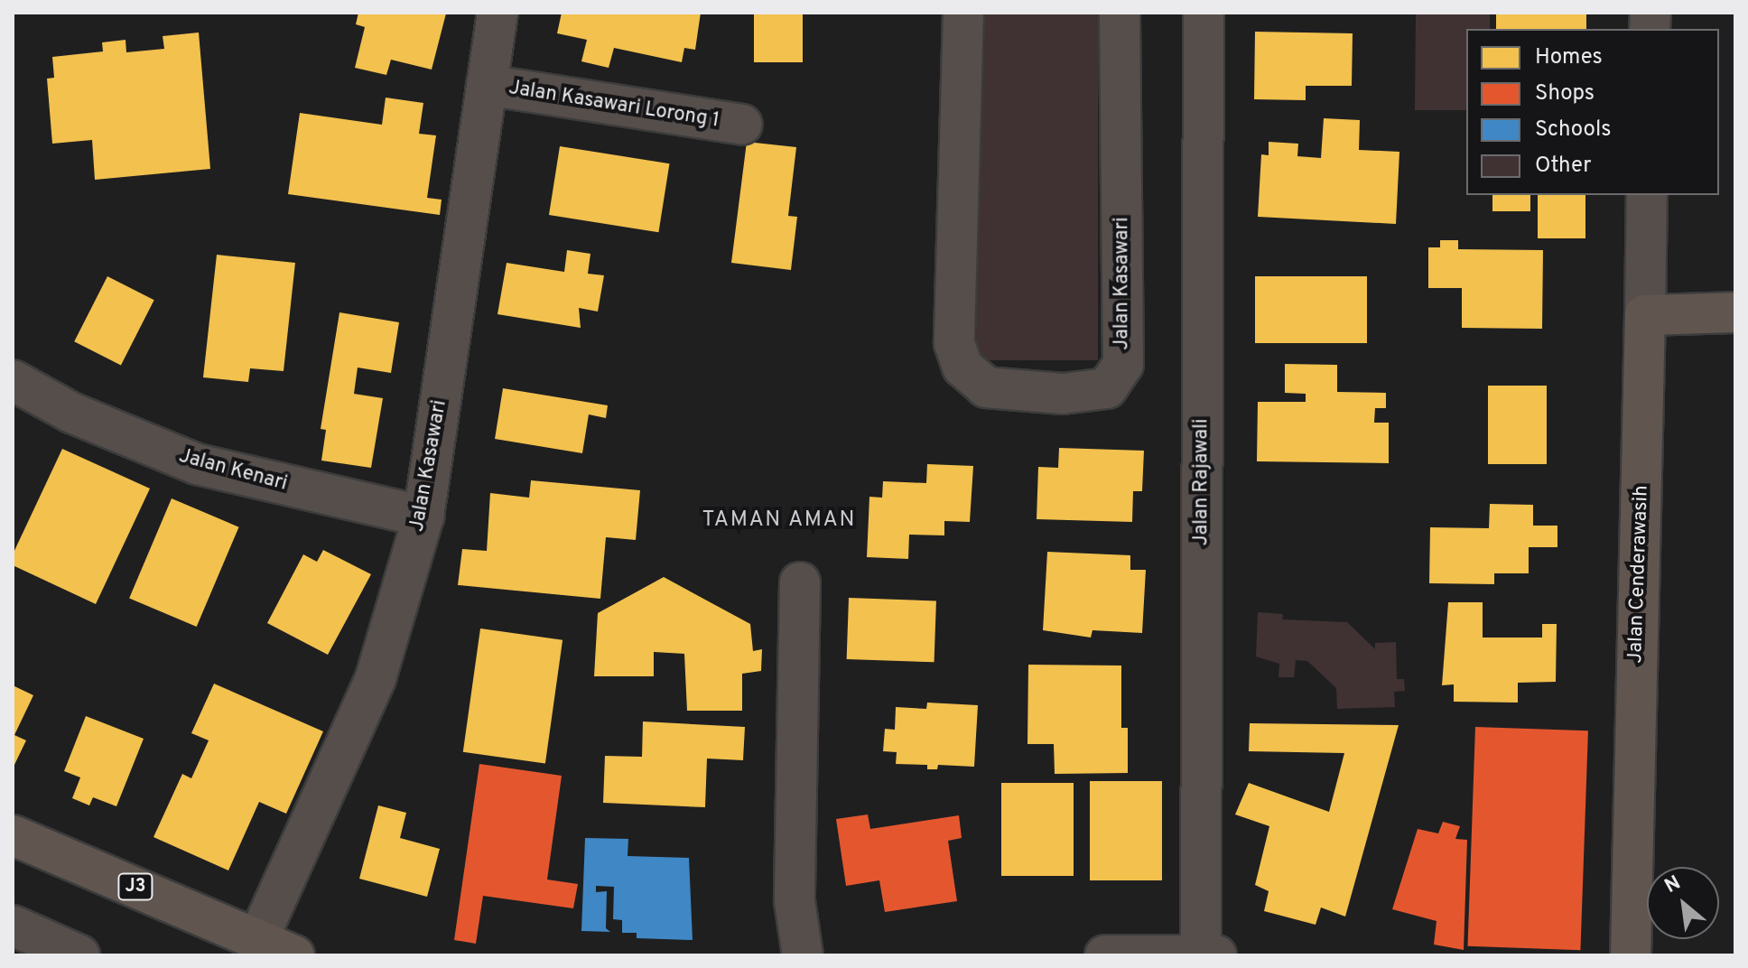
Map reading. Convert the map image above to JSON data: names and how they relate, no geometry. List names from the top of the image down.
{
  "streets": {
    "main road": ["Jalan Cenderawasih", "J3"],
    "street": [
      "Jalan Kasawari Lorong 1",
      "Jalan Kasawari",
      "Jalan Kenari",
      "Jalan Rajawali"
    ]
  },
  "crossings": [
    ["Jalan Kasawari Lorong 1", "Jalan Kasawari"],
    ["Jalan Kasawari", "Jalan Kenari"],
    ["Jalan Kasawari", "J3"]
  ],
  "districts": ["TAMAN AMAN"],
  "legend": [
    "Homes",
    "Shops",
    "Schools",
    "Other"
  ],
  "north": "top left"
}
